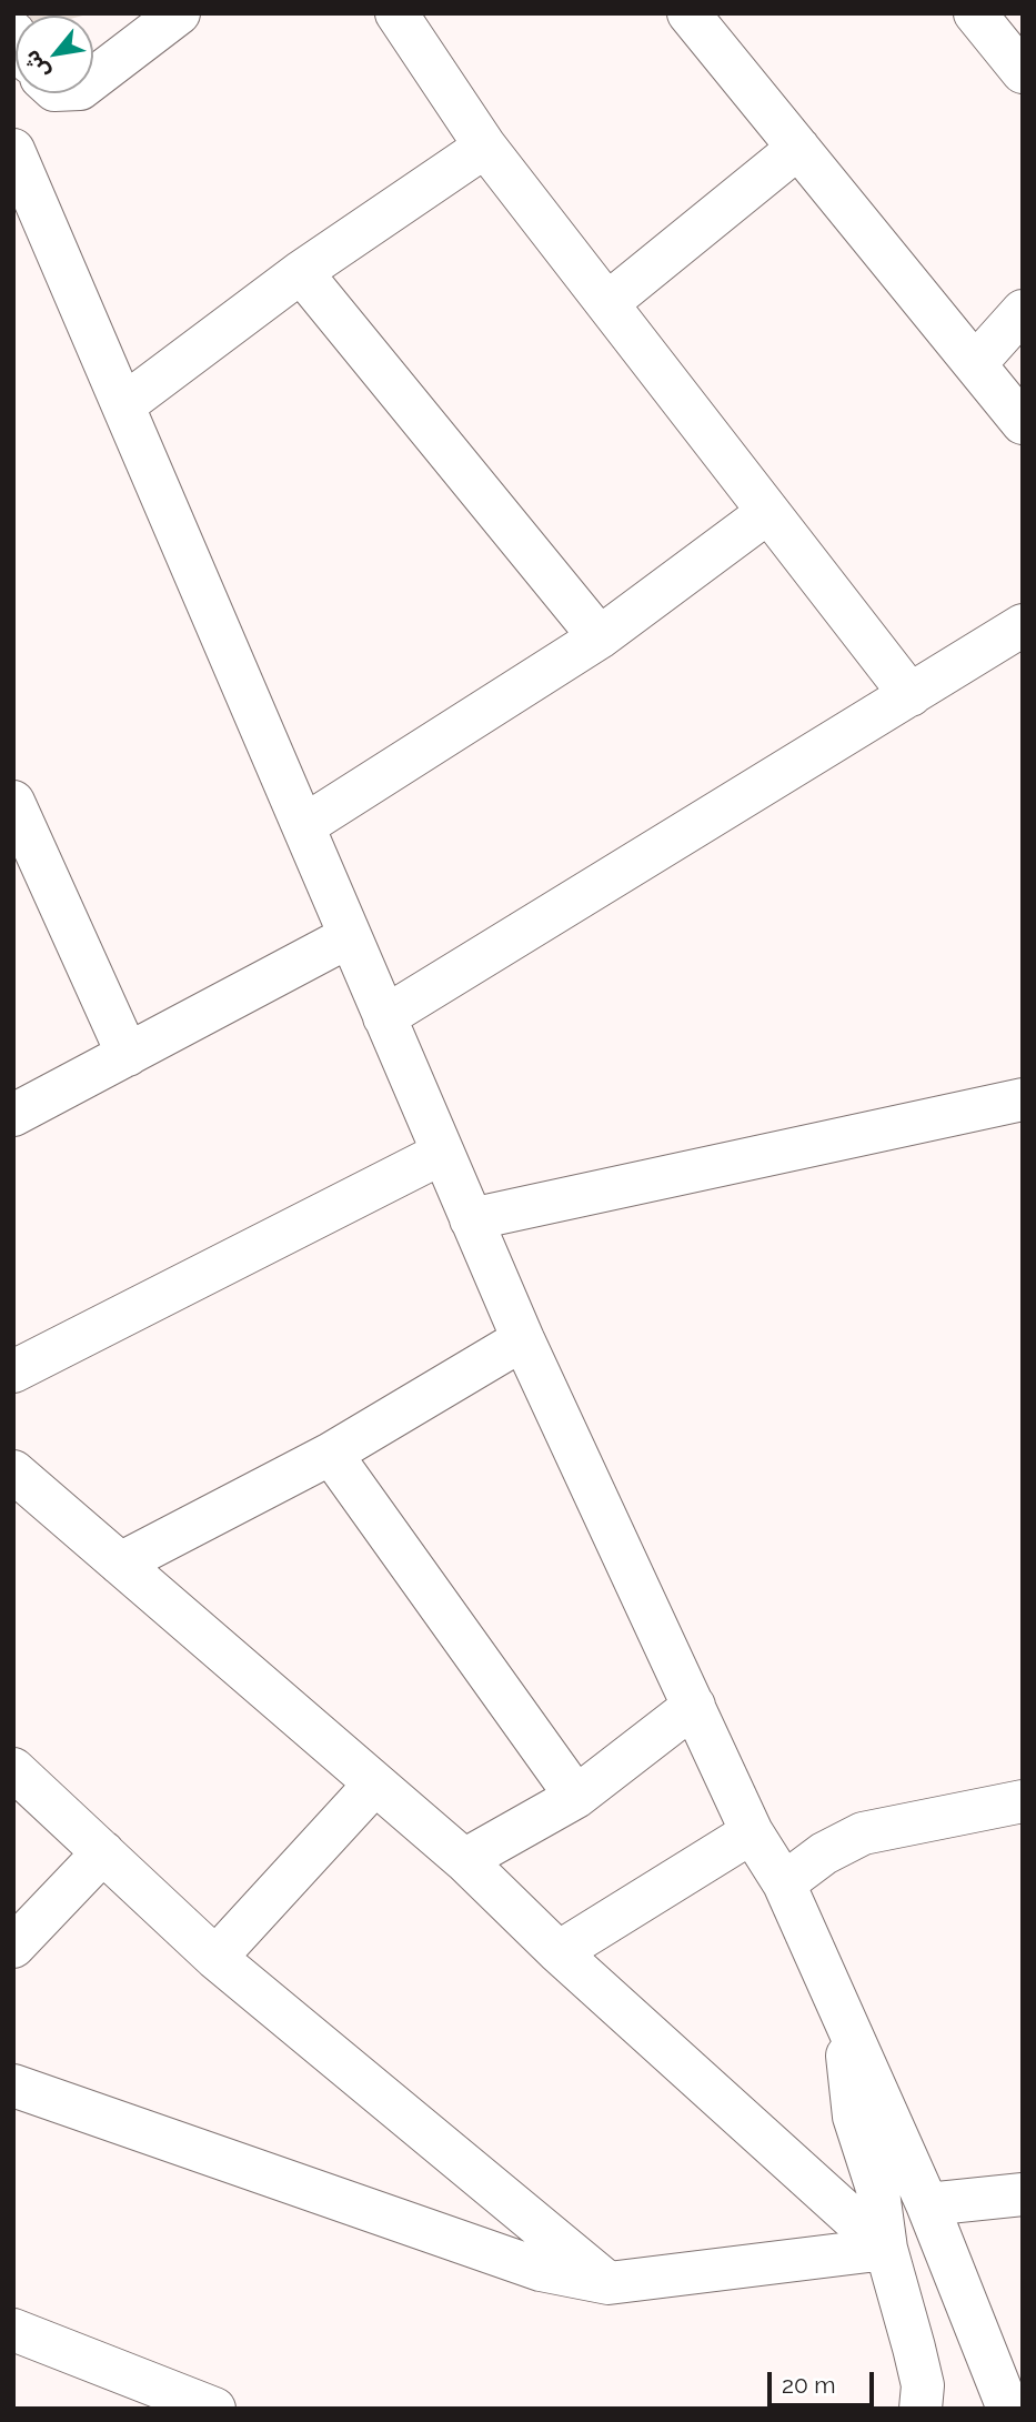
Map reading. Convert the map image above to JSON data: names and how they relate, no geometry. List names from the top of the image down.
{
  "scale_bar": "20 m",
  "north": "bottom left"
}
